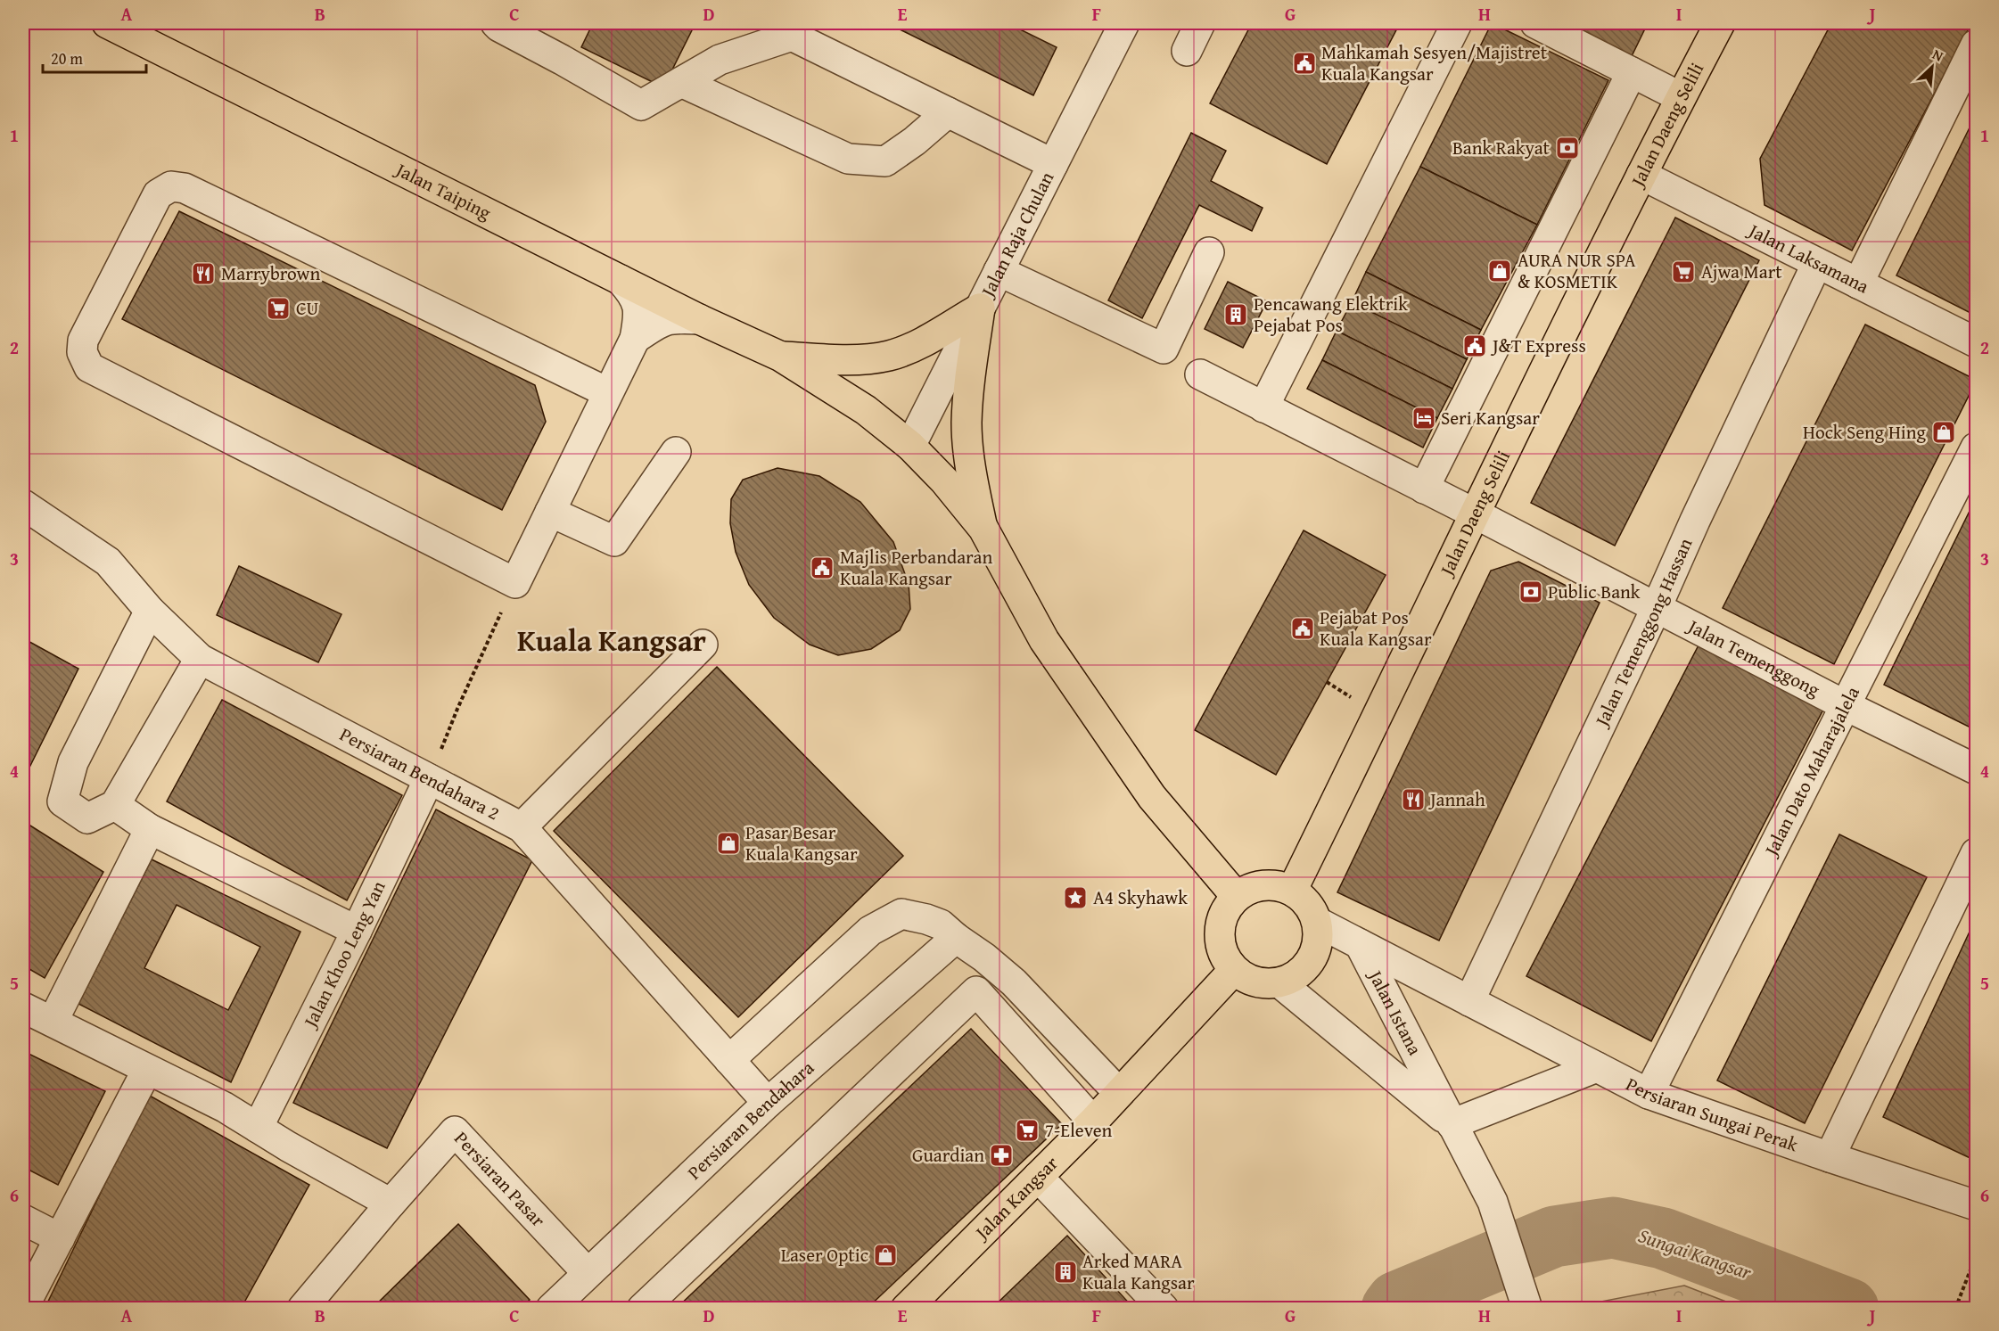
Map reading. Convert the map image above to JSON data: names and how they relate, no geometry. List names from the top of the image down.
{
  "streets": {
    "main road": ["Jalan Daeng Selili", "Jalan Taiping", "Jalan Kangsar"],
    "street": [
      "Jalan Raja Chulan",
      "Jalan Laksamana",
      "Jalan Temenggong Hassan",
      "Jalan Temenggong",
      "Jalan Dato Maharajalela",
      "Persiaran Bendahara 2",
      "Jalan Khoo Leng Yan",
      "Jalan Istana",
      "Persiaran Sungai Perak",
      "Persiaran Bendahara",
      "Persiaran Pasar"
    ]
  },
  "crossings": [
    ["Jalan Daeng Selili", "Jalan Laksamana"],
    ["Jalan Daeng Selili", "Jalan Temenggong"],
    ["Jalan Daeng Selili", "Jalan Istana"],
    ["Jalan Daeng Selili", "Jalan Kangsar"],
    ["Jalan Laksamana", "Jalan Temenggong Hassan"],
    ["Jalan Temenggong Hassan", "Jalan Temenggong"],
    ["Jalan Temenggong Hassan", "Persiaran Sungai Perak"],
    ["Jalan Temenggong", "Jalan Dato Maharajalela"],
    ["Jalan Dato Maharajalela", "Persiaran Sungai Perak"],
    ["Persiaran Bendahara 2", "Jalan Khoo Leng Yan"],
    ["Persiaran Bendahara 2", "Persiaran Bendahara"],
    ["Jalan Istana", "Persiaran Sungai Perak"],
    ["Jalan Istana", "Jalan Kangsar"],
    ["Persiaran Bendahara", "Persiaran Pasar"]
  ],
  "districts": ["Kuala Kangsar"],
  "water": ["Sungai Kangsar"],
  "places": {
    "public building": [
      "Mahkamah Sesyen/Majistret Kuala Kangsar",
      "J&T Express",
      "Majlis Perbandaran Kuala Kangsar",
      "Pejabat Pos Kuala Kangsar"
    ],
    "bank": ["Bank Rakyat", "Public Bank"],
    "shop": [
      "AURA NUR SPA & KOSMETIK",
      "Hock Seng Hing",
      "Pasar Besar Kuala Kangsar",
      "Laser Optic"
    ],
    "supermarket": ["Ajwa Mart", "CU", "7-Eleven"],
    "restaurant": ["Marrybrown", "Jannah"],
    "building": ["Pencawang Elektrik Pejabat Pos", "Arked MARA Kuala Kangsar"],
    "hotel": ["Seri Kangsar"],
    "place": ["A4 Skyhawk"],
    "pharmacy": ["Guardian"]
  },
  "scale_bar": "20 m",
  "north": "top right",
  "grid": {
    "columns": [
      "A",
      "B",
      "C",
      "D",
      "E",
      "F",
      "G",
      "H",
      "I",
      "J"
    ],
    "rows": [
      "1",
      "2",
      "3",
      "4",
      "5",
      "6"
    ]
  }
}
